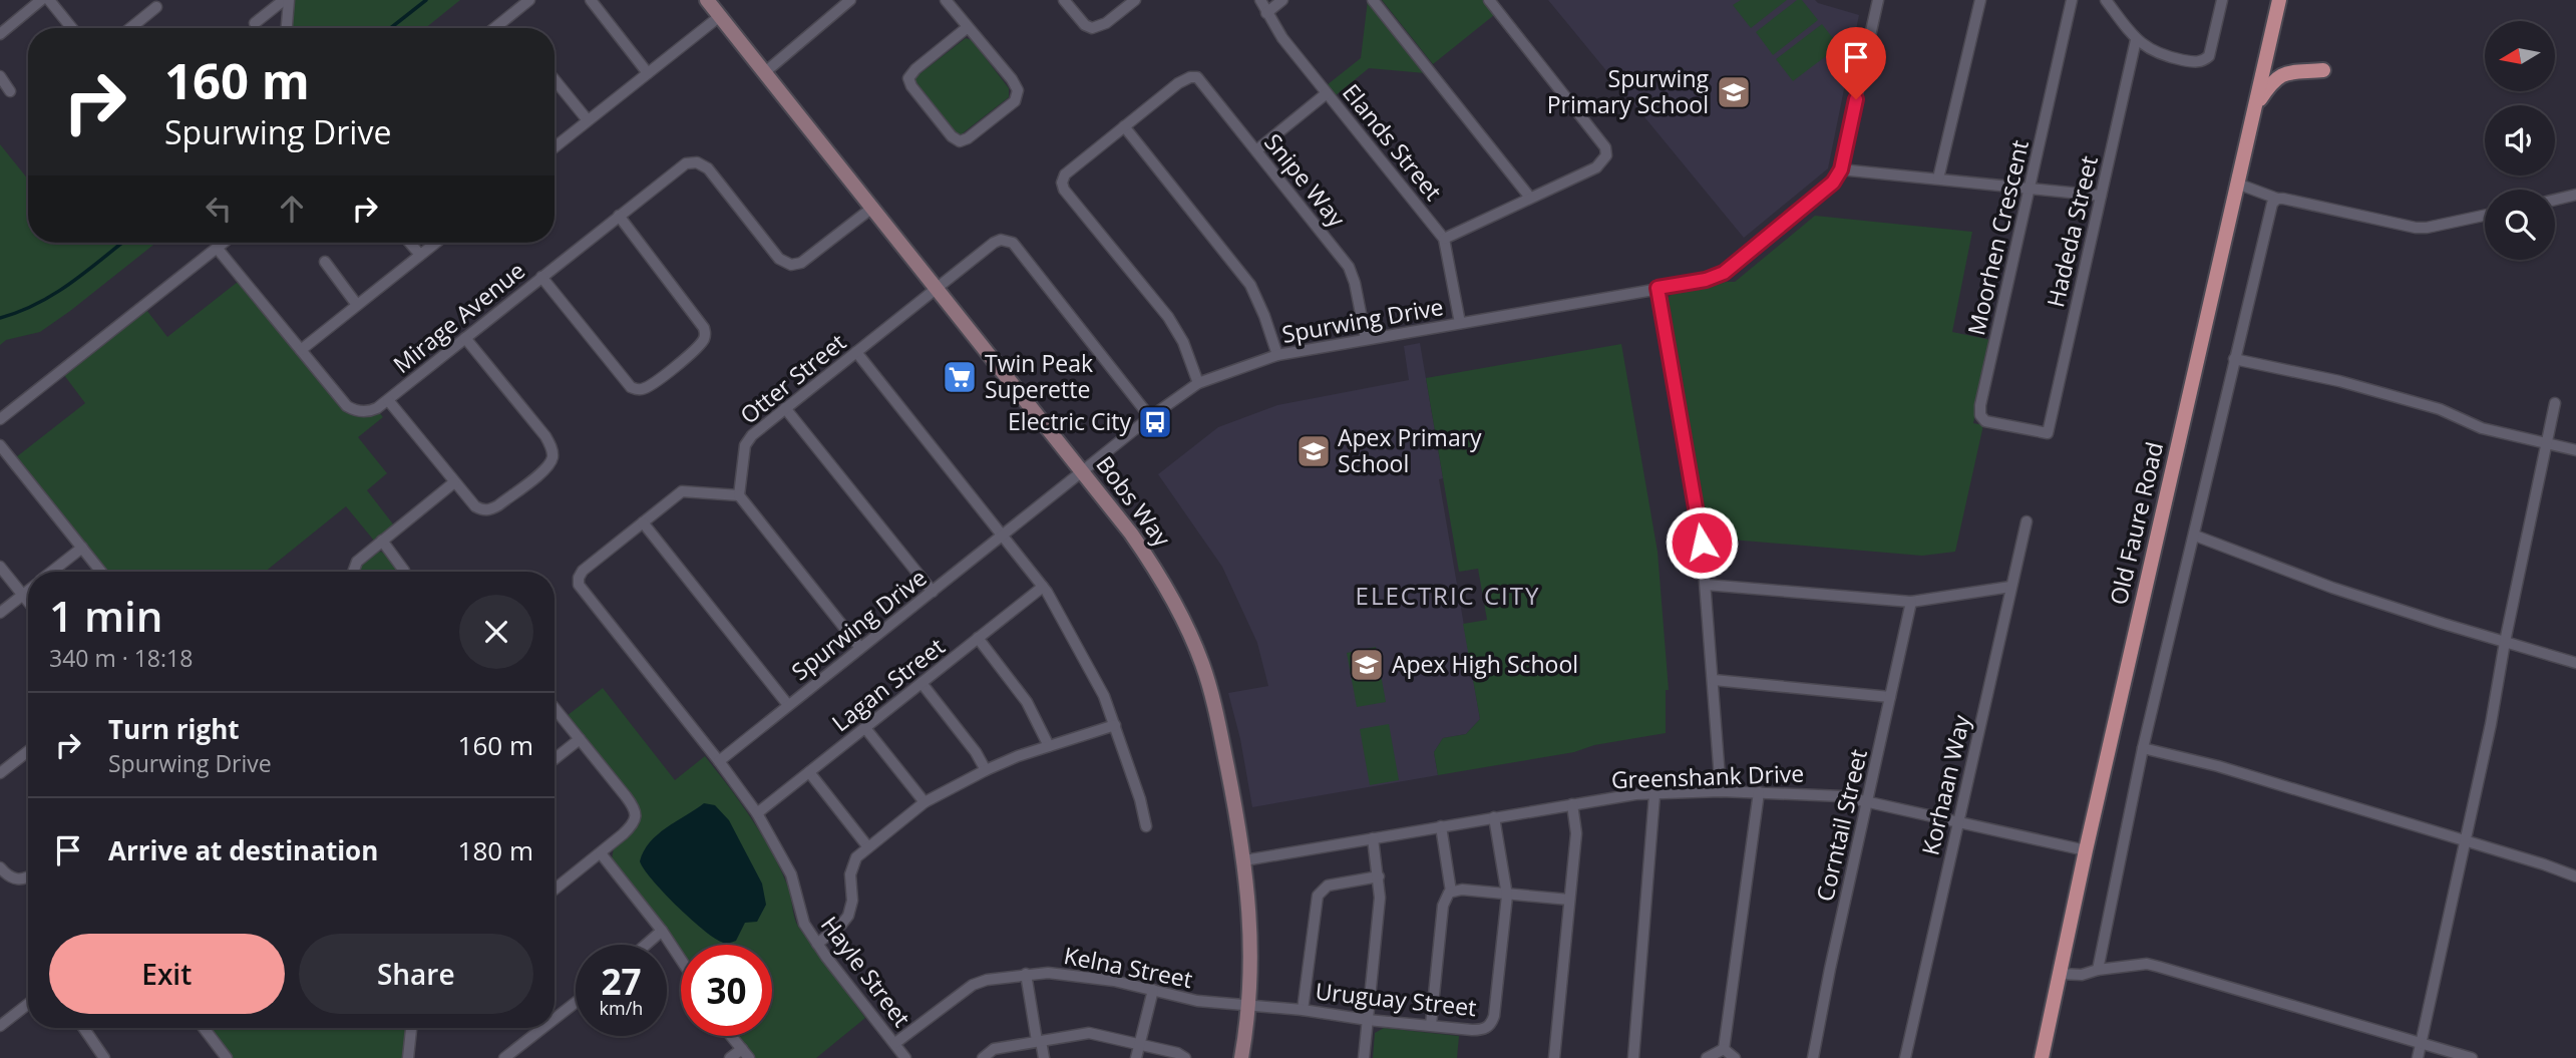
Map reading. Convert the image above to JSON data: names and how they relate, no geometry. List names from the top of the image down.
{
  "streets": {
    "main road": ["Old Faure Road"],
    "street": [
      "Elands Street",
      "Snipe Way",
      "Hadeda Street",
      "Moorhen Crescent",
      "Mirage Avenue",
      "Spurwing Drive",
      "Otter Street",
      "Bobs Way",
      "Lagan Street",
      "Greenshank Drive",
      "Korhaan Way",
      "Corntail Street",
      "Kelna Street",
      "Hayle Street",
      "Uruguay Street"
    ]
  },
  "crossings": [
    ["Elands Street", "Spurwing Drive"],
    ["Snipe Way", "Spurwing Drive"],
    ["Hadeda Street", "Moorhen Crescent"],
    ["Mirage Avenue", "Bobs Way"],
    ["Spurwing Drive", "Otter Street"],
    ["Spurwing Drive", "Bobs Way"],
    ["Spurwing Drive", "Hayle Street"],
    ["Otter Street", "Bobs Way"],
    ["Bobs Way", "Greenshank Drive"],
    ["Bobs Way", "Kelna Street"],
    ["Bobs Way", "Uruguay Street"],
    ["Old Faure Road", "Greenshank Drive"],
    ["Lagan Street", "Hayle Street"],
    ["Greenshank Drive", "Korhaan Way"],
    ["Greenshank Drive", "Corntail Street"],
    ["Kelna Street", "Hayle Street"],
    ["Kelna Street", "Uruguay Street"]
  ],
  "districts": ["ELECTRIC CITY"],
  "places": {
    "school or university": ["Spurwing Primary School", "Apex Primary School", "Apex High School"],
    "supermarket": ["Twin Peak Superette"],
    "bus stop": ["Electric City"]
  },
  "north": "left",
  "page": {
    "turn": ["160 m", "Spurwing Drive"],
    "heading": ["1 min", "340 m · 18:18"],
    "list": [
      {
        "name": "Turn right",
        "note": "Spurwing Drive",
        "value": "160 m"
      },
      {
        "name": "Arrive at destination",
        "value": "180 m"
      }
    ],
    "buttons": ["Exit", "Share"],
    "speed": "27 km/h",
    "limit": "30"
  }
}
